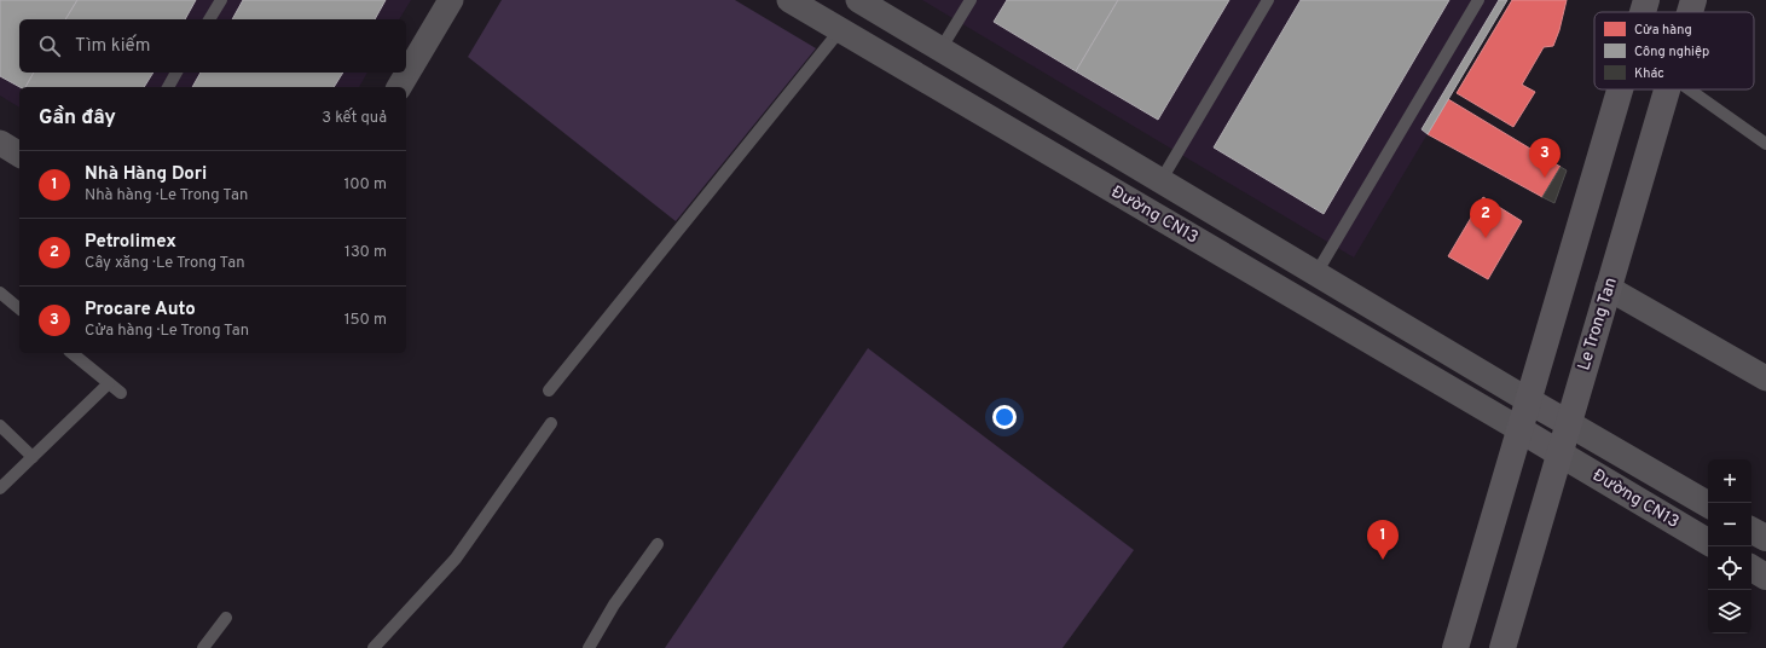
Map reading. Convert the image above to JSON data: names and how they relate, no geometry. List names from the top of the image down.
{
  "streets": {
    "main road": ["Le Trong Tan"],
    "street": ["Đường CN13"]
  },
  "crossings": [
    ["Đường CN13", "Le Trong Tan"]
  ],
  "legend": ["Cửa hàng", "Công nghiệp", "Khác"],
  "page": {
    "search": "Tìm kiếm",
    "heading": ["Gần đây", "3 kết quả"],
    "pins": ["3", "2", "1"],
    "list": [
      {
        "mark": "1",
        "name": "Nhà Hàng Dori",
        "note": "Nhà hàng · Le Trong Tan",
        "value": "100 m"
      },
      {
        "mark": "2",
        "name": "Petrolimex",
        "note": "Cây xăng · Le Trong Tan",
        "value": "130 m"
      },
      {
        "mark": "3",
        "name": "Procare Auto",
        "note": "Cửa hàng · Le Trong Tan",
        "value": "150 m"
      }
    ],
    "map_buttons": ["+", "−"]
  }
}
